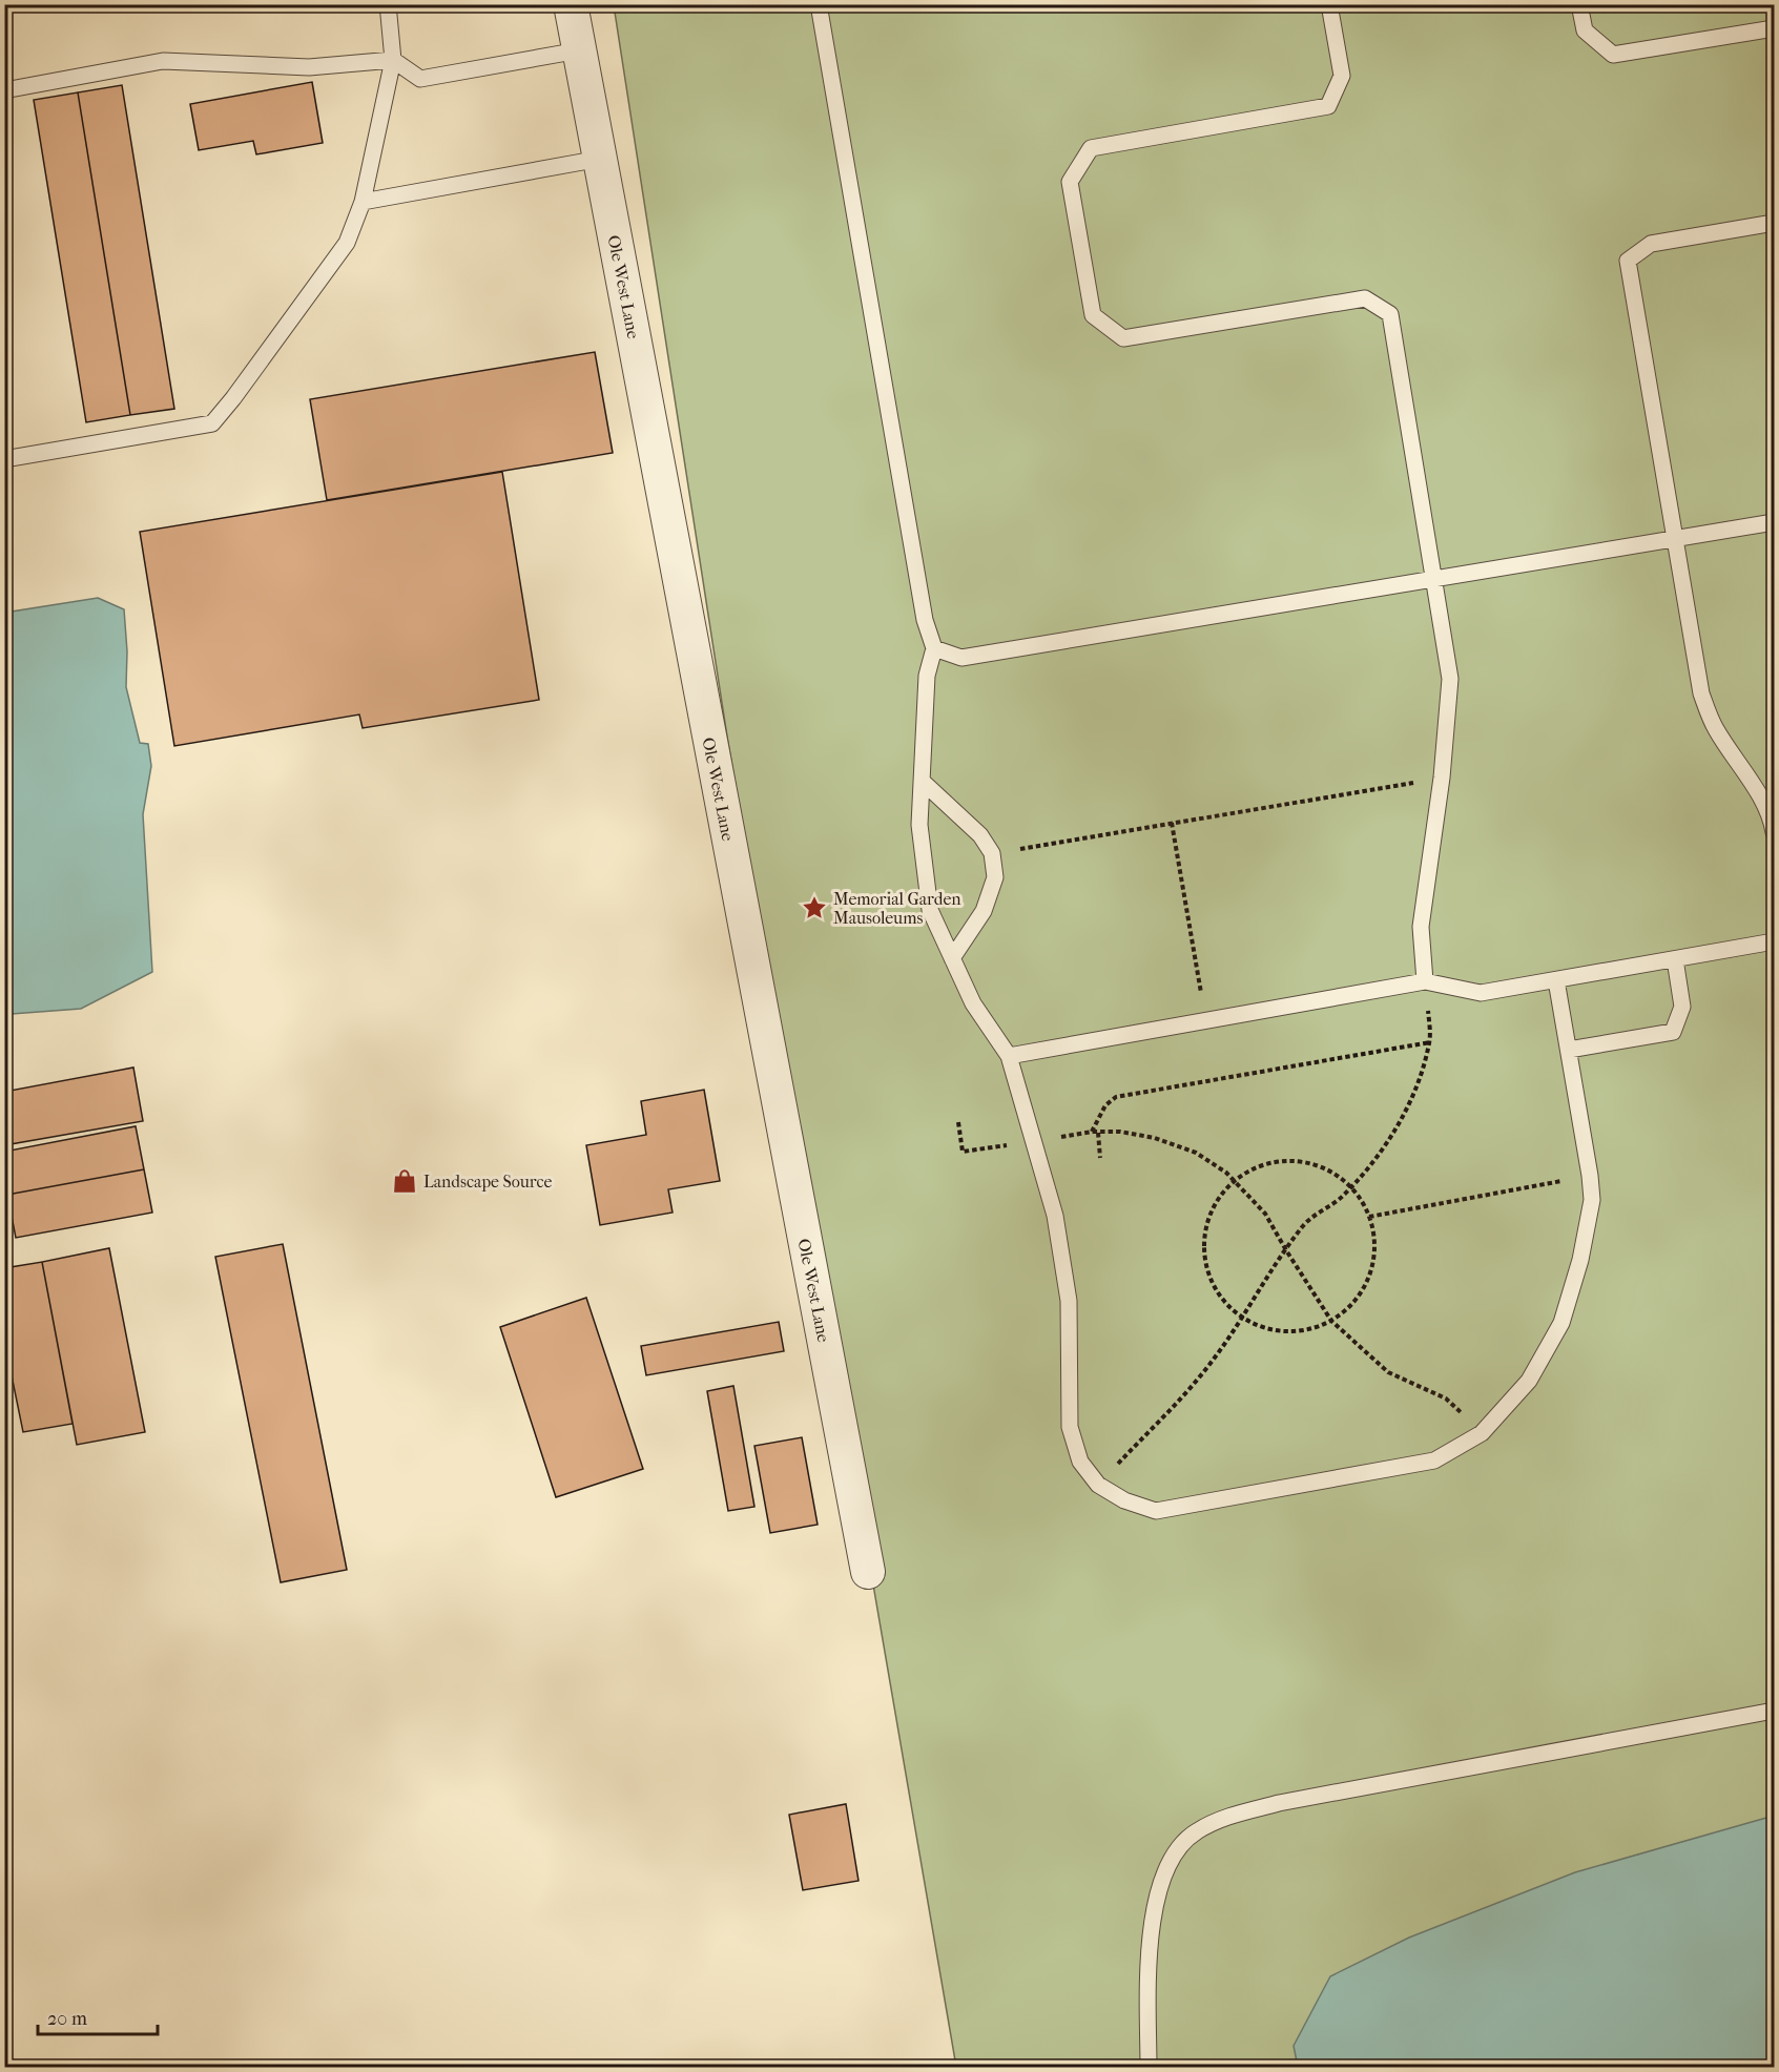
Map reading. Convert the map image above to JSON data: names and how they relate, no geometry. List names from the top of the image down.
{
  "streets": {
    "street": ["Ole West Lane"]
  },
  "places": {
    "place": ["Memorial Garden Mausoleums"],
    "shop": ["Landscape Source"]
  },
  "scale_bar": "20 m"
}
